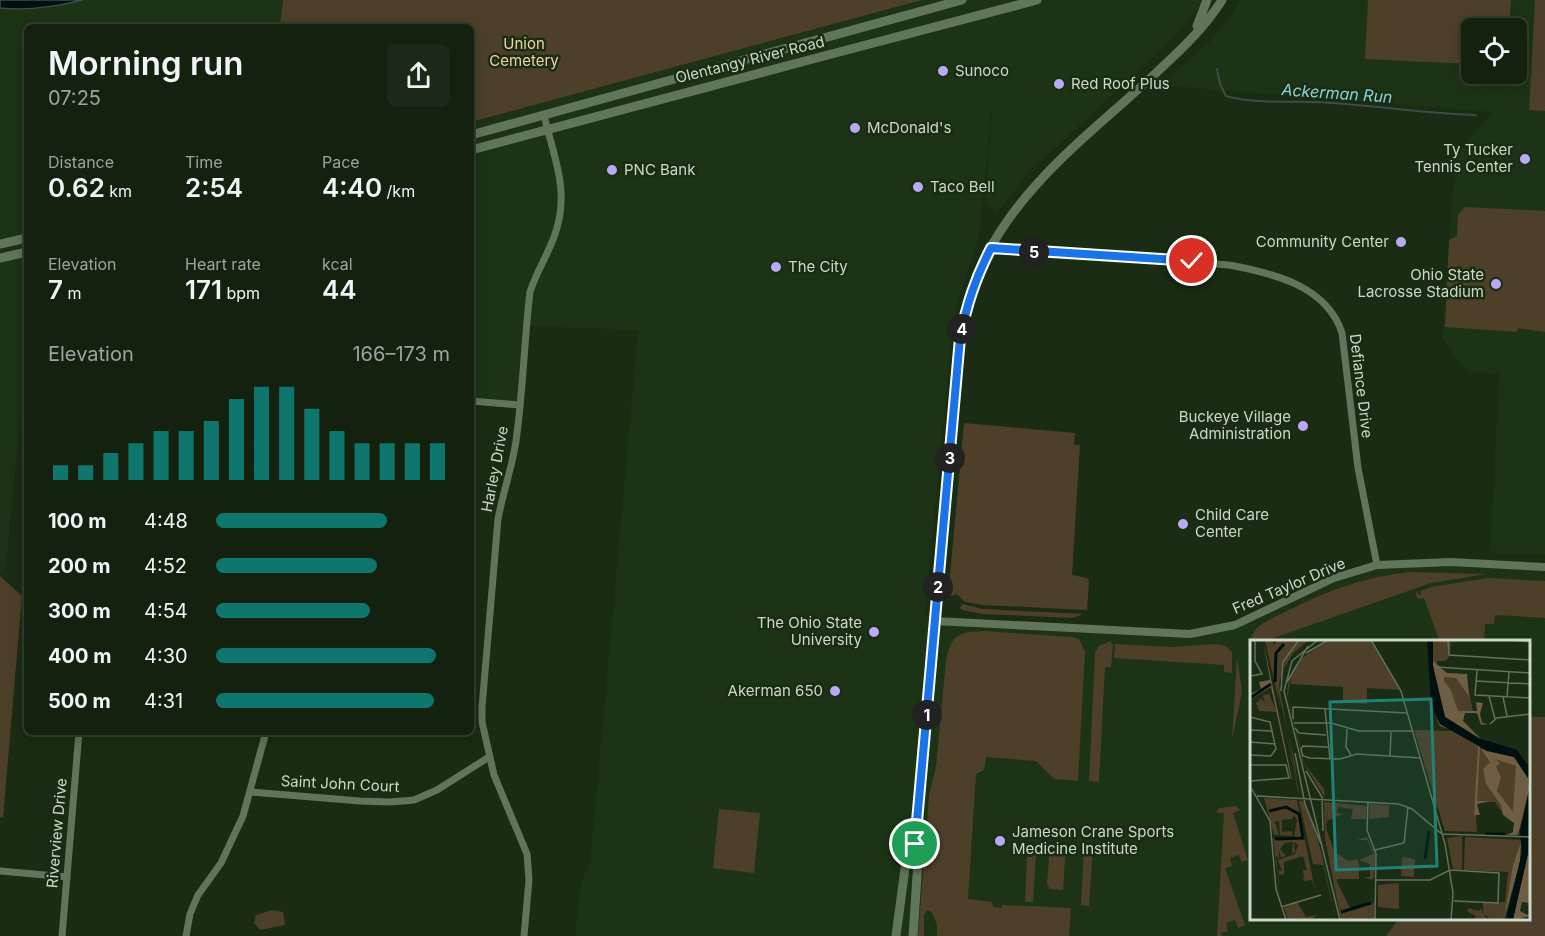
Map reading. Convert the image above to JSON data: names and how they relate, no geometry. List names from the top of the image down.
{
  "streets": {
    "main road": ["Olentangy River Road"],
    "street": [
      "Defiance Drive",
      "Harley Drive",
      "Fred Taylor Drive",
      "Saint John Court",
      "Riverview Drive"
    ]
  },
  "crossings": [
    ["Olentangy River Road", "Harley Drive"],
    ["Defiance Drive", "Fred Taylor Drive"],
    ["Harley Drive", "Saint John Court"]
  ],
  "water": ["Ackerman Run"],
  "parks": ["Union Cemetery"],
  "places": [
    "Sunoco",
    "Red Roof Plus",
    "McDonald's",
    "Ty Tucker Tennis Center",
    "PNC Bank",
    "Taco Bell",
    "Community Center",
    "The City",
    "Ohio State Lacrosse Stadium",
    "Buckeye Village Administration",
    "Child Care Center",
    "The Ohio State University",
    "Akerman 650",
    "Jameson Crane Sports Medicine Institute"
  ],
  "page": {
    "heading": ["Morning run", "07:25"],
    "stats": [
      ["Distance", "0.62 km"],
      ["Time", "2:54"],
      ["Pace", "4:40 /km"],
      ["Elevation", "7 m"],
      ["Heart rate", "171 bpm"],
      ["kcal", "44"]
    ],
    "pins": [
      "5",
      "4",
      "3",
      "2",
      "1"
    ],
    "chart": ["Elevation", "166–173 m"],
    "list": [
      {
        "name": "100 m",
        "note": "4:48"
      },
      {
        "name": "200 m",
        "note": "4:52"
      },
      {
        "name": "300 m",
        "note": "4:54"
      },
      {
        "name": "400 m",
        "note": "4:30"
      },
      {
        "name": "500 m",
        "note": "4:31"
      }
    ]
  }
}
